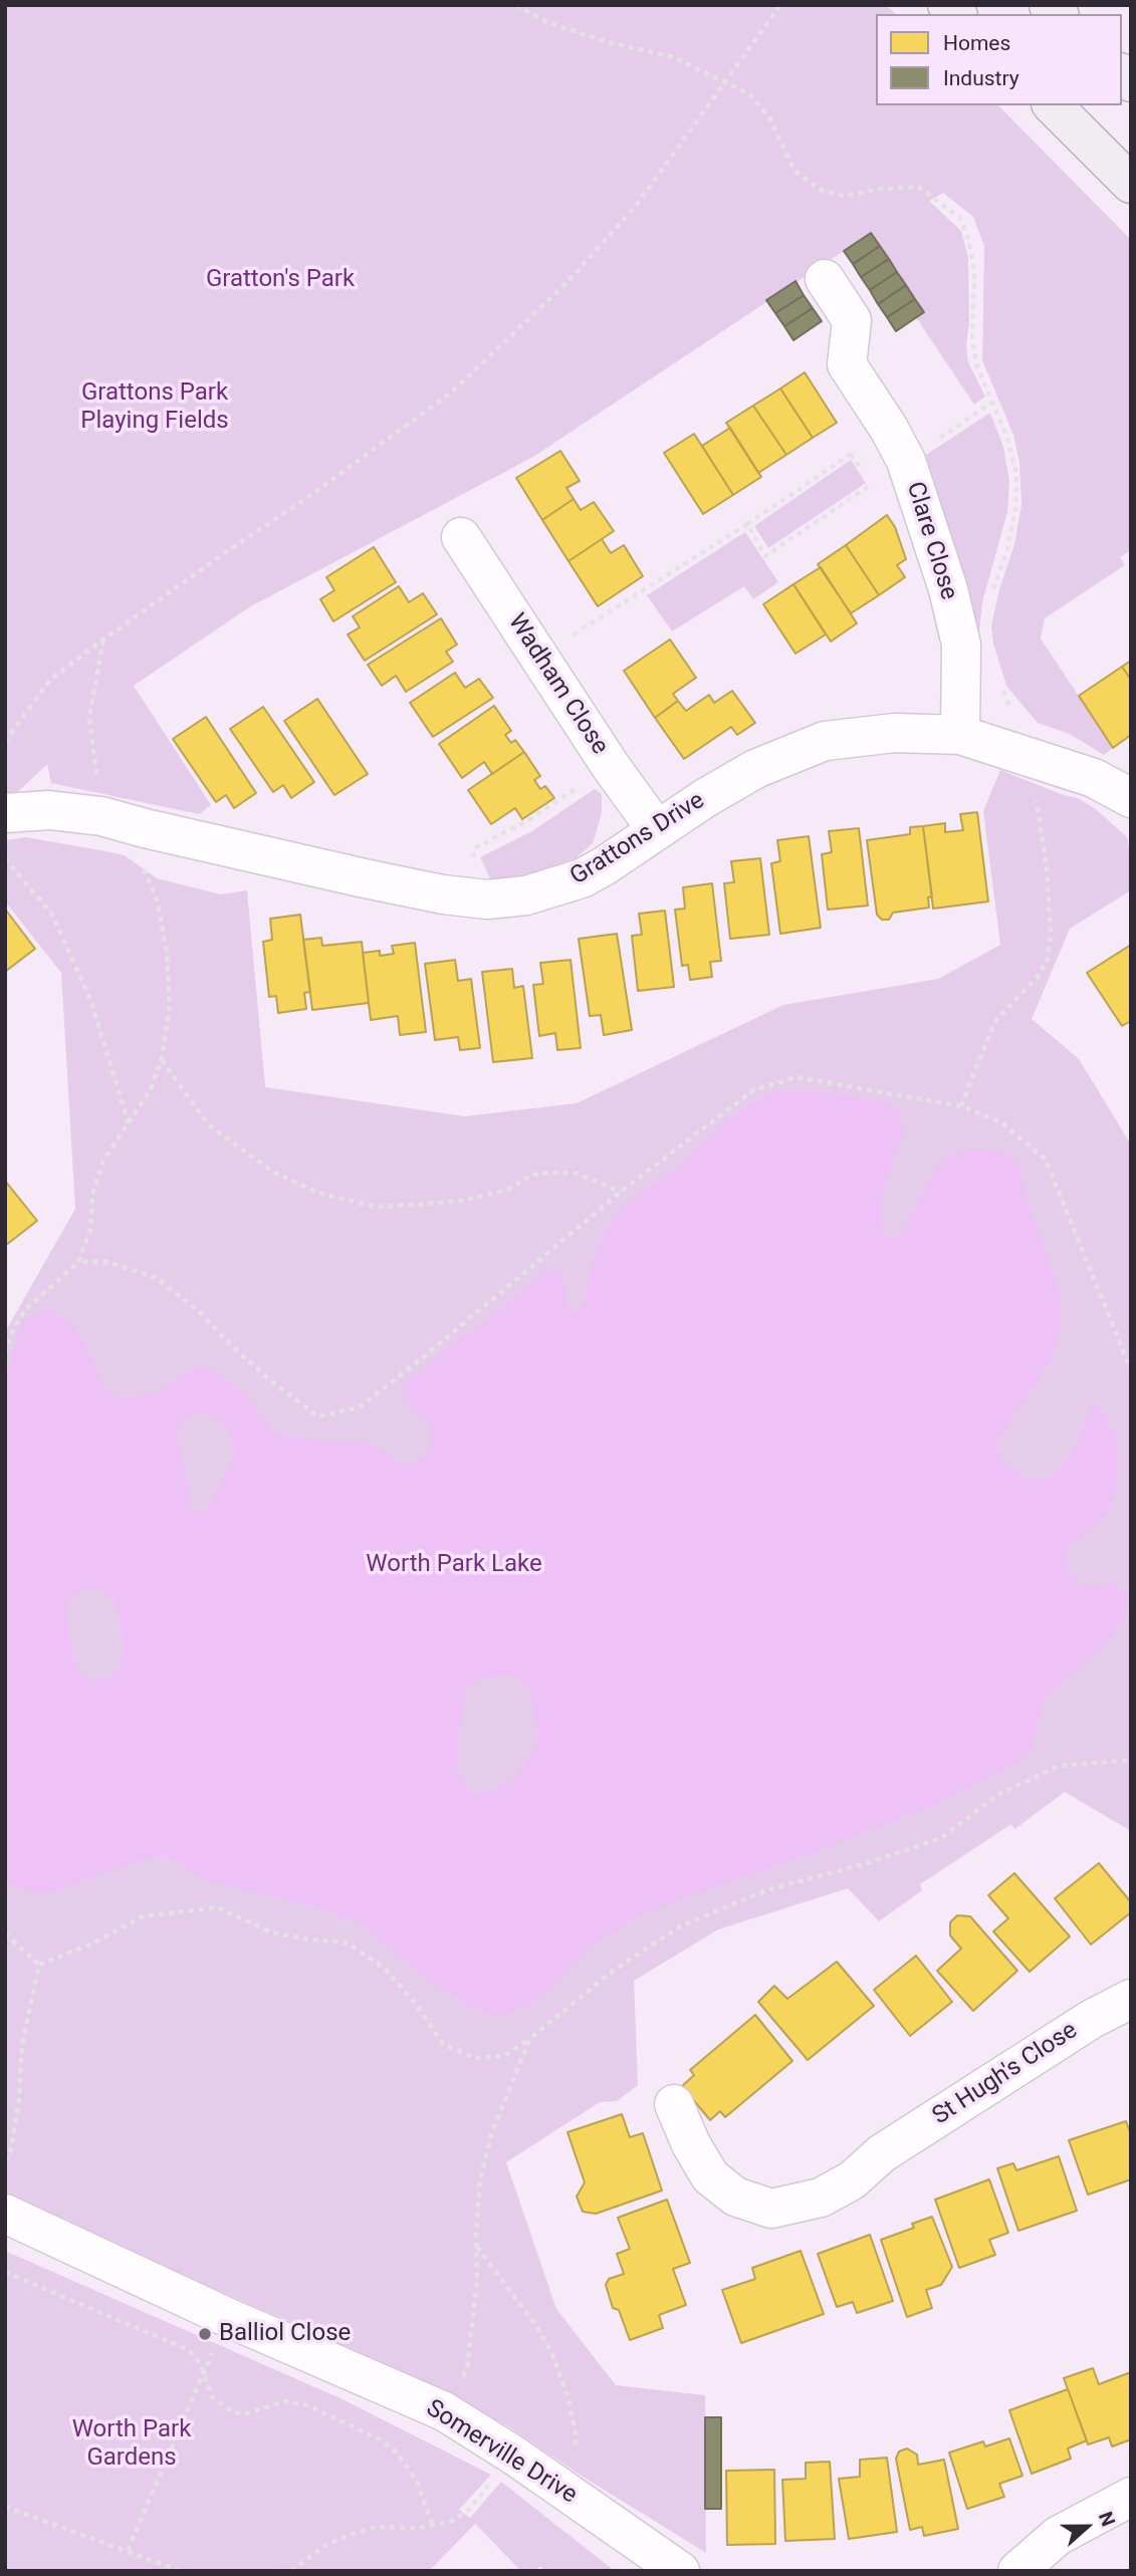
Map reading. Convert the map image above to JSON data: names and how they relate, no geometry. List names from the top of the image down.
{
  "streets": {
    "street": [
      "Clare Close",
      "Wadham Close",
      "Grattons Drive",
      "St Hugh's Close",
      "Somerville Drive"
    ]
  },
  "crossings": [
    ["Clare Close", "Grattons Drive"],
    ["Wadham Close", "Grattons Drive"]
  ],
  "parks": [
    "Gratton's Park",
    "Grattons Park Playing Fields",
    "Worth Park Lake",
    "Worth Park Gardens"
  ],
  "places": ["Balliol Close"],
  "legend": ["Homes", "Industry"],
  "north": "right"
}
